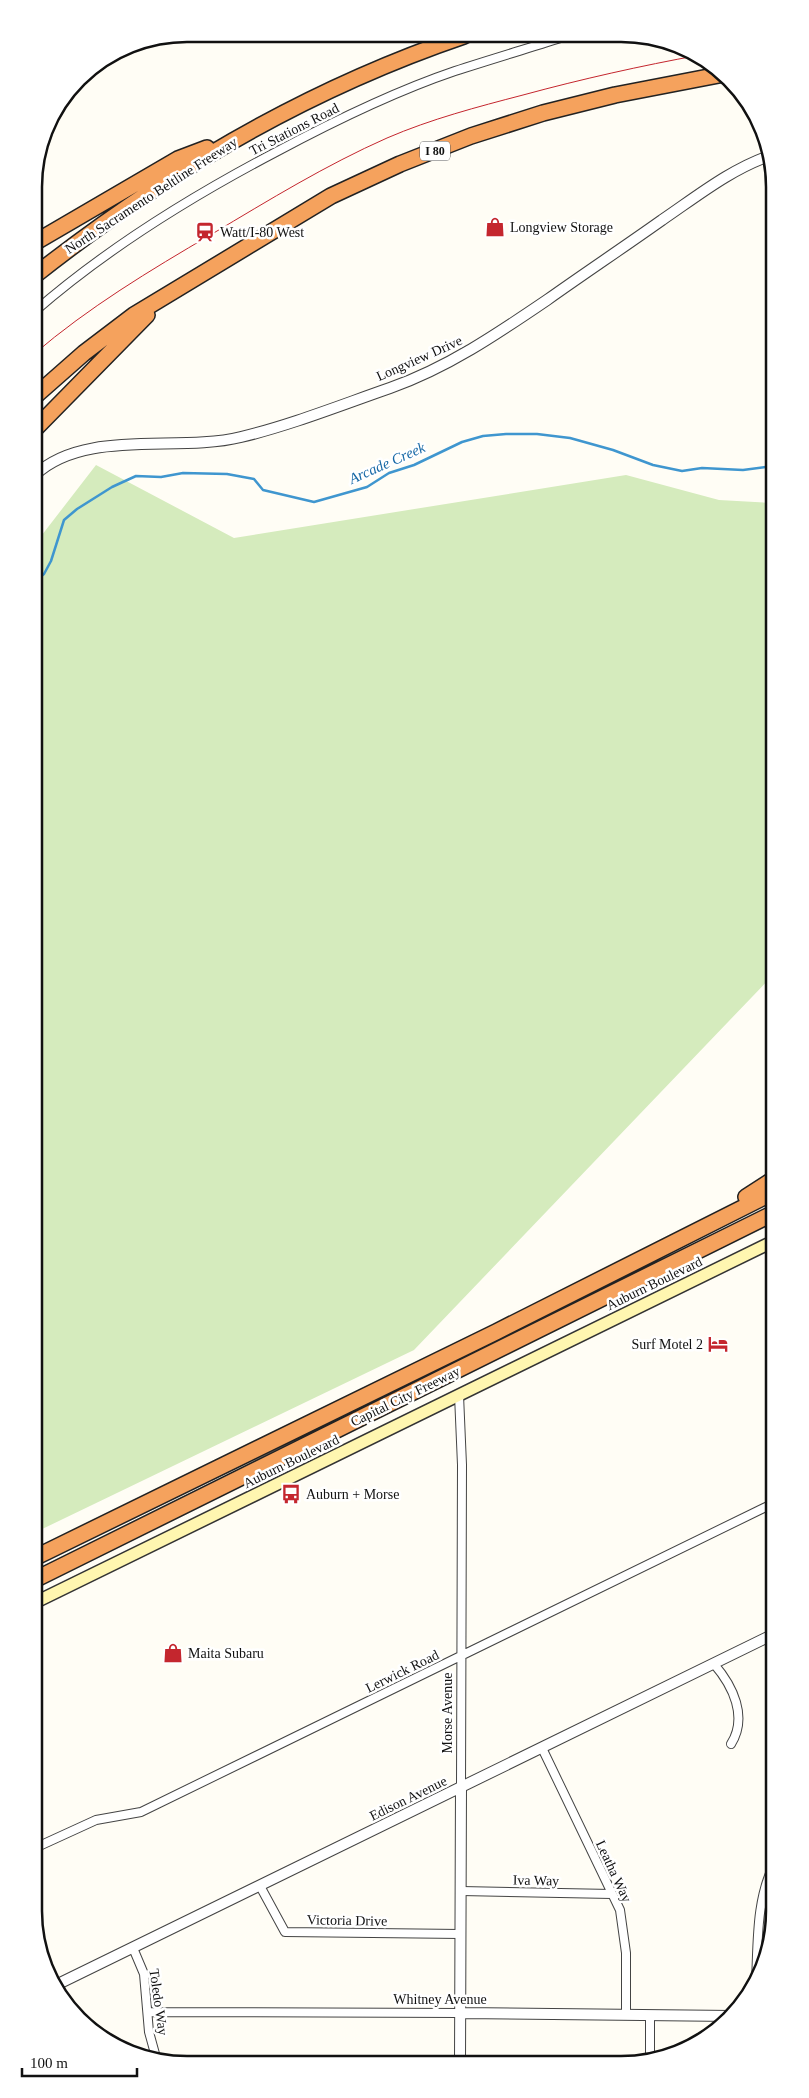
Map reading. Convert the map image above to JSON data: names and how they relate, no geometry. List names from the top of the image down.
{
  "streets": {
    "highway": ["I 80", "North Sacramento Beltline Freeway", "Capital City Freeway"],
    "main road": ["Auburn Boulevard"],
    "street": [
      "Tri Stations Road",
      "Longview Drive",
      "Lerwick Road",
      "Morse Avenue",
      "Edison Avenue",
      "Leatha Way",
      "Iva Way",
      "Victoria Drive",
      "Whitney Avenue",
      "Toledo Way"
    ]
  },
  "crossings": [
    ["Auburn Boulevard", "Morse Avenue"],
    ["Lerwick Road", "Morse Avenue"],
    ["Morse Avenue", "Edison Avenue"],
    ["Morse Avenue", "Iva Way"],
    ["Morse Avenue", "Victoria Drive"],
    ["Morse Avenue", "Whitney Avenue"],
    ["Edison Avenue", "Leatha Way"],
    ["Edison Avenue", "Victoria Drive"],
    ["Edison Avenue", "Toledo Way"],
    ["Leatha Way", "Iva Way"],
    ["Leatha Way", "Whitney Avenue"],
    ["Whitney Avenue", "Toledo Way"]
  ],
  "water": ["Arcade Creek"],
  "places": {
    "shop": ["Longview Storage", "Maita Subaru"],
    "station": ["Watt/I-80 West"],
    "hotel": ["Surf Motel 2"],
    "bus stop": ["Auburn + Morse"]
  },
  "scale_bar": "100 m"
}
